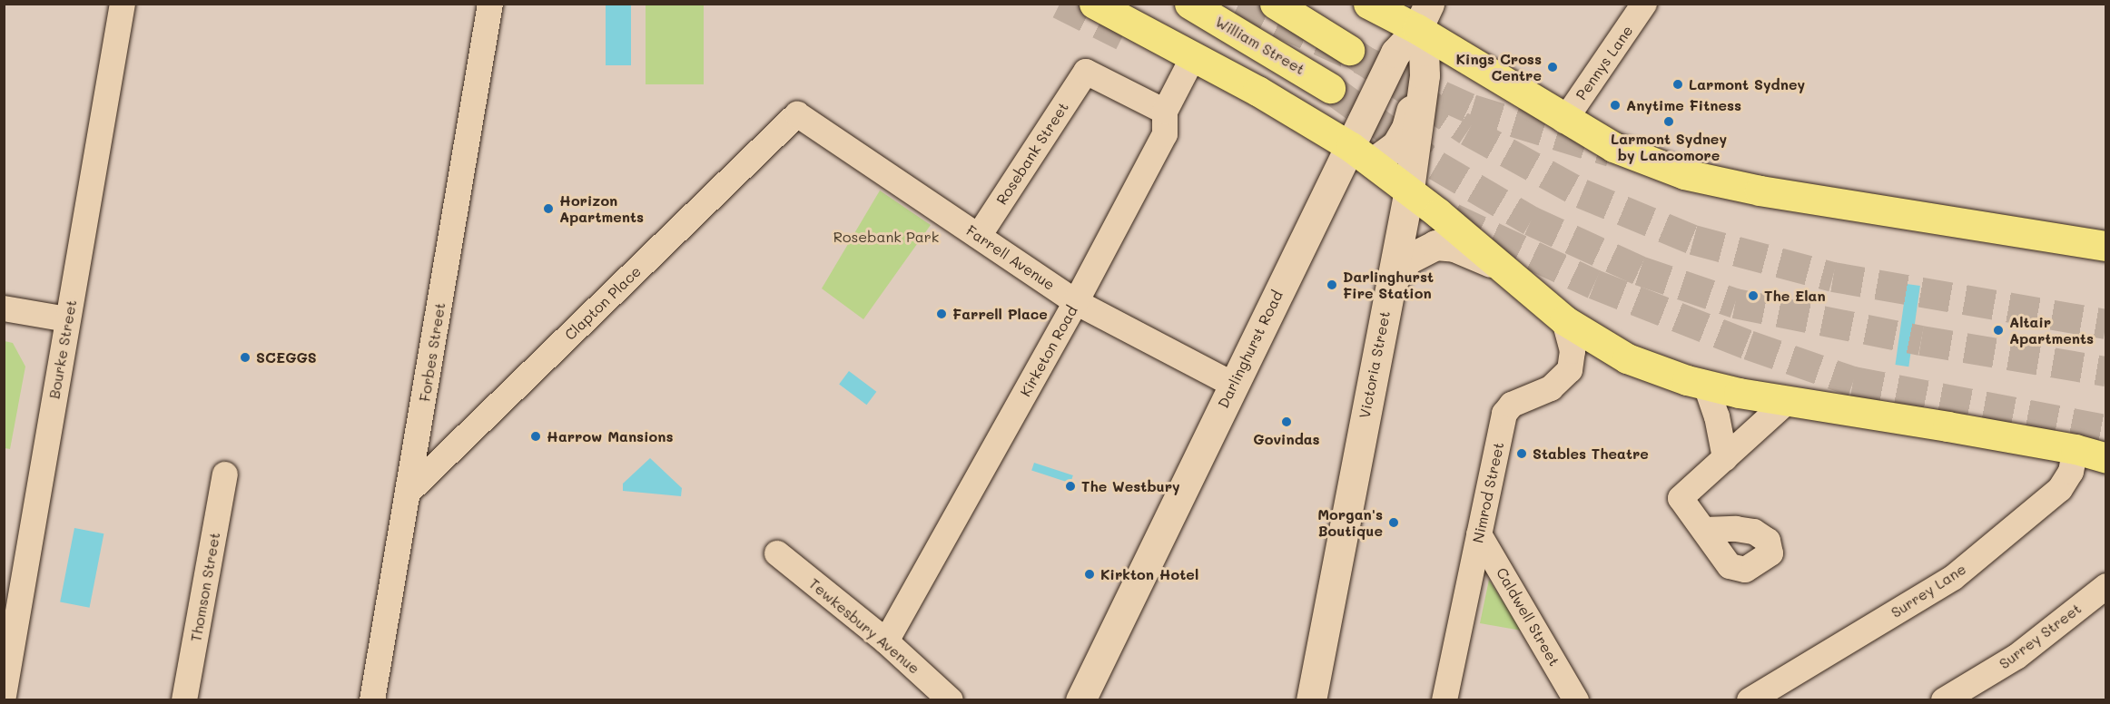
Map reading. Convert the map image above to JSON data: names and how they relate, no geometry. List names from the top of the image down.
{
  "streets": {
    "main road": ["William Street"],
    "street": [
      "Pennys Lane",
      "Rosebank Street",
      "Farrell Avenue",
      "Clapton Place",
      "Bourke Street",
      "Darlinghurst Road",
      "Kirketon Road",
      "Forbes Street",
      "Victoria Street",
      "Nimrod Street",
      "Thomson Street",
      "Surrey Lane",
      "Caldwell Street",
      "Tewkesbury Avenue",
      "Surrey Street"
    ]
  },
  "crossings": [
    ["Rosebank Street", "Farrell Avenue"],
    ["Rosebank Street", "Kirketon Road"],
    ["Farrell Avenue", "Clapton Place"],
    ["Farrell Avenue", "Darlinghurst Road"],
    ["Farrell Avenue", "Kirketon Road"],
    ["Clapton Place", "Forbes Street"],
    ["Darlinghurst Road", "Victoria Street"],
    ["Kirketon Road", "Tewkesbury Avenue"],
    ["Nimrod Street", "Caldwell Street"]
  ],
  "parks": ["Rosebank Park"],
  "places": [
    "Kings Cross Centre",
    "Larmont Sydney",
    "Anytime Fitness",
    "Larmont Sydney by Lancomore",
    "Horizon Apartments",
    "Darlinghurst Fire Station",
    "The Elan",
    "Farrell Place",
    "Altair Apartments",
    "SCEGGS",
    "Govindas",
    "Harrow Mansions",
    "Stables Theatre",
    "The Westbury",
    "Morgan's Boutique",
    "Kirkton Hotel"
  ]
}
